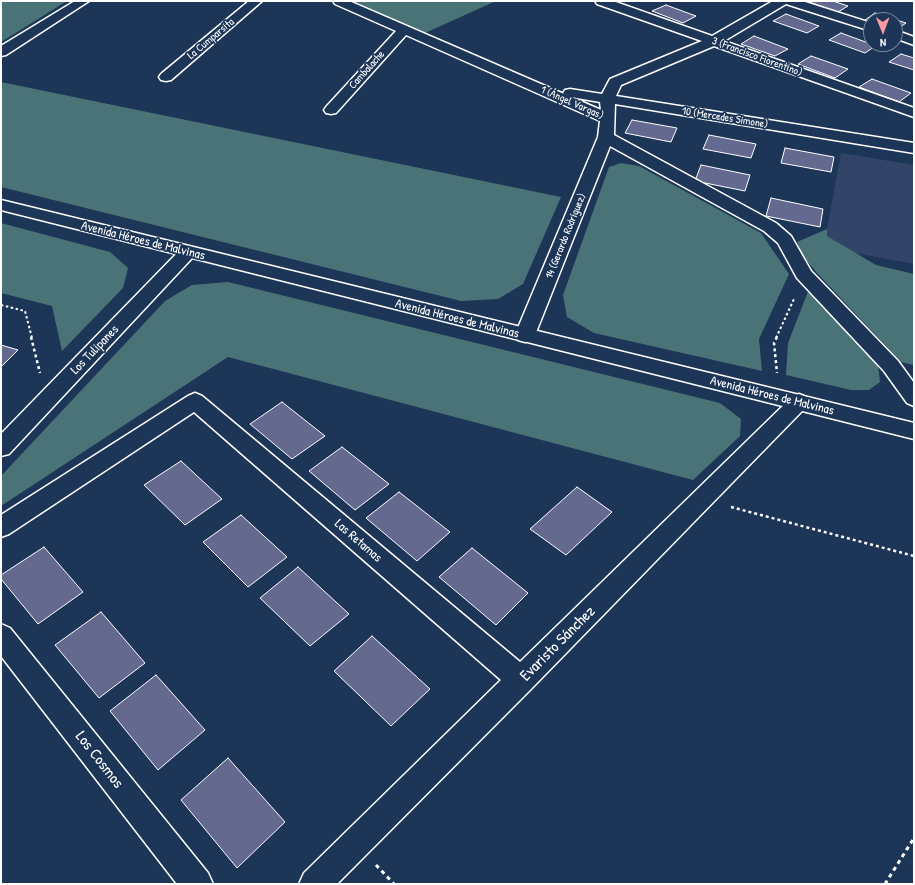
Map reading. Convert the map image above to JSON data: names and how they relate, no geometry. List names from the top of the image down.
{
  "streets": {
    "street": [
      "La Cumparsita",
      "3 (Francisco Fiorentino)",
      "Cambalache",
      "1 (Ángel Vargas)",
      "10 (Mercedes Simone)",
      "14 (Gerardo Rodríguez)",
      "Avenida Héroes de Malvinas",
      "Los Tulipanes",
      "Las Retamas",
      "Evaristo Sánchez",
      "Los Cosmos"
    ]
  },
  "crossings": [
    ["Cambalache", "1 (Ángel Vargas)"],
    ["1 (Ángel Vargas)", "10 (Mercedes Simone)"],
    ["1 (Ángel Vargas)", "14 (Gerardo Rodríguez)"],
    ["14 (Gerardo Rodríguez)", "Avenida Héroes de Malvinas"],
    ["Avenida Héroes de Malvinas", "Los Tulipanes"],
    ["Avenida Héroes de Malvinas", "Evaristo Sánchez"],
    ["Las Retamas", "Evaristo Sánchez"]
  ],
  "north": "bottom"
}
